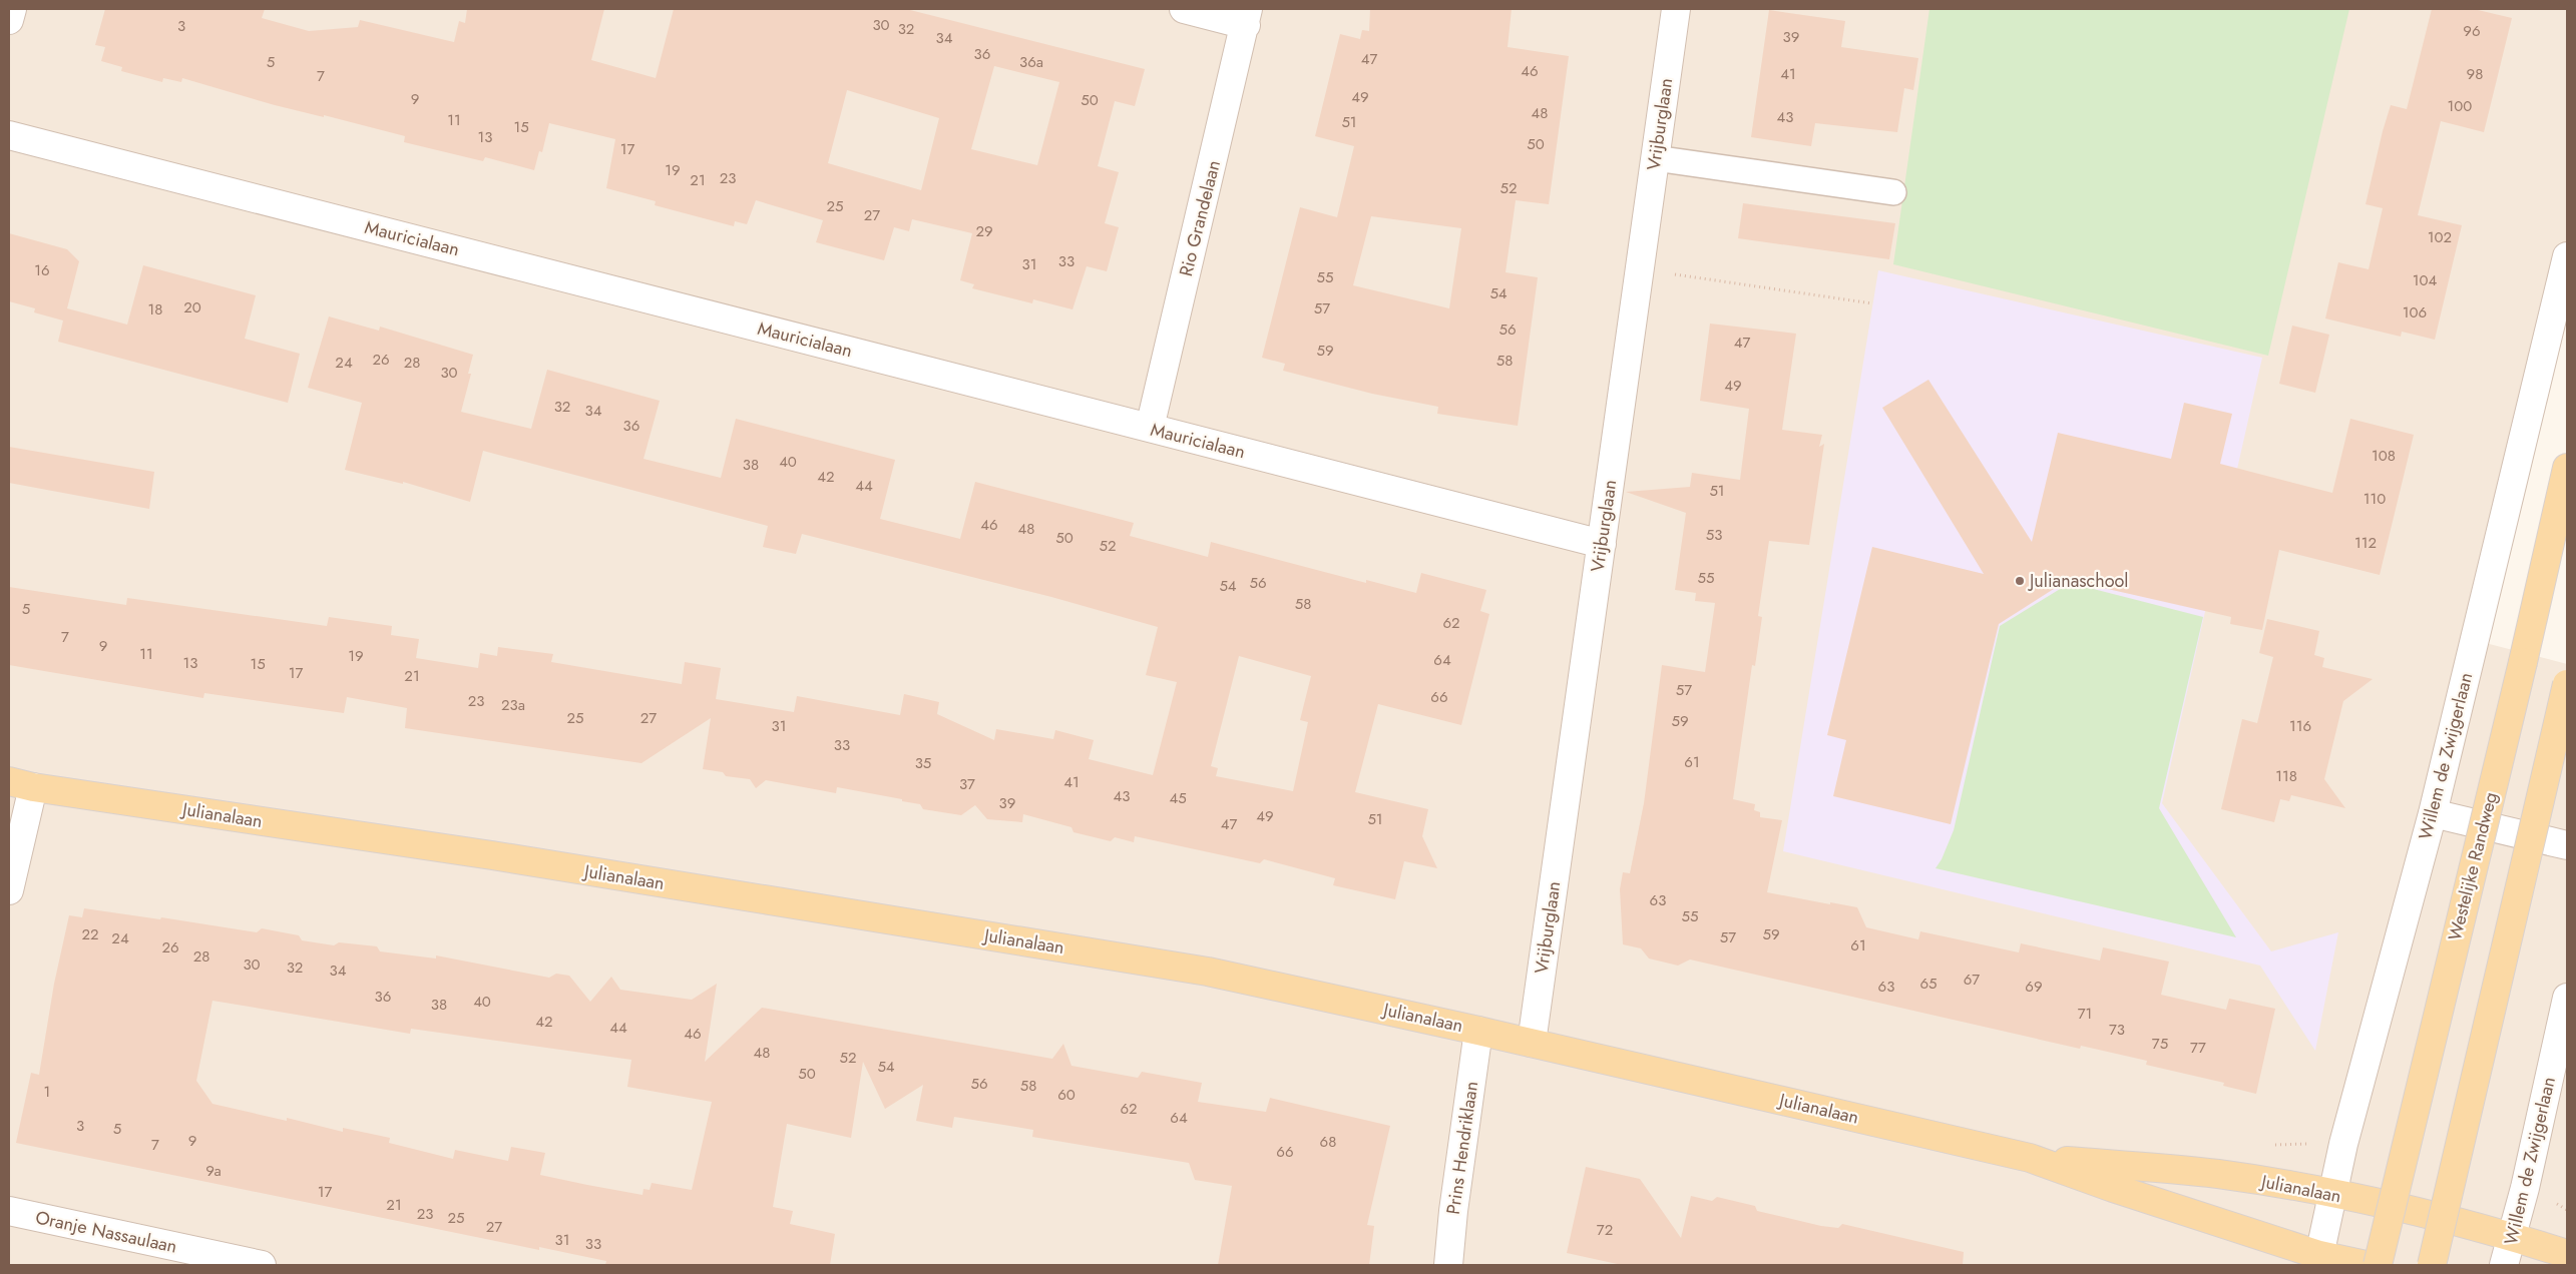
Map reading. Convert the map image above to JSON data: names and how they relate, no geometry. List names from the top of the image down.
{
  "streets": {
    "main road": ["Julianalaan", "Westelijke Randweg"],
    "street": [
      "Vrijburglaan",
      "Rio Grandelaan",
      "Mauricialaan",
      "Willem de Zwijgerlaan",
      "Prins Hendriklaan",
      "Oranje Nassaulaan"
    ]
  },
  "crossings": [
    ["Vrijburglaan", "Mauricialaan"],
    ["Vrijburglaan", "Julianalaan"],
    ["Rio Grandelaan", "Mauricialaan"],
    ["Willem de Zwijgerlaan", "Julianalaan"],
    ["Julianalaan", "Prins Hendriklaan"]
  ],
  "places": ["Julianaschool"],
  "house_numbers": [
    "30",
    "3",
    "32",
    "96",
    "39",
    "34",
    "36",
    "47",
    "5",
    "36a",
    "46",
    "41",
    "98",
    "7",
    "49",
    "9",
    "50",
    "100",
    "48",
    "43",
    "11",
    "51",
    "15",
    "13",
    "50",
    "17",
    "19",
    "23",
    "21",
    "52",
    "25",
    "27",
    "29",
    "102",
    "33",
    "31",
    "16",
    "55",
    "104",
    "54",
    "20",
    "57",
    "18",
    "106",
    "56",
    "47",
    "59",
    "26",
    "58",
    "24",
    "28",
    "30",
    "49",
    "32",
    "34",
    "36",
    "108",
    "40",
    "38",
    "42",
    "44",
    "51",
    "110",
    "46",
    "48",
    "53",
    "50",
    "112",
    "52",
    "55",
    "56",
    "54",
    "58",
    "5",
    "62",
    "7",
    "9",
    "11",
    "19",
    "64",
    "13",
    "15",
    "17",
    "21",
    "57",
    "66",
    "23",
    "23a",
    "25",
    "27",
    "59",
    "31",
    "116",
    "33",
    "61",
    "35",
    "118",
    "41",
    "37",
    "43",
    "45",
    "39",
    "49",
    "51",
    "47",
    "63",
    "55",
    "22",
    "59",
    "57",
    "24",
    "61",
    "26",
    "28",
    "30",
    "32",
    "34",
    "67",
    "65",
    "63",
    "69",
    "36",
    "40",
    "38",
    "71",
    "42",
    "44",
    "73",
    "46",
    "75",
    "77",
    "48",
    "52",
    "54",
    "50",
    "56",
    "58",
    "1",
    "60",
    "62",
    "64",
    "3",
    "5",
    "9",
    "68",
    "7",
    "66",
    "9a",
    "17",
    "21",
    "23",
    "25",
    "27",
    "72",
    "31",
    "33"
  ]
}
